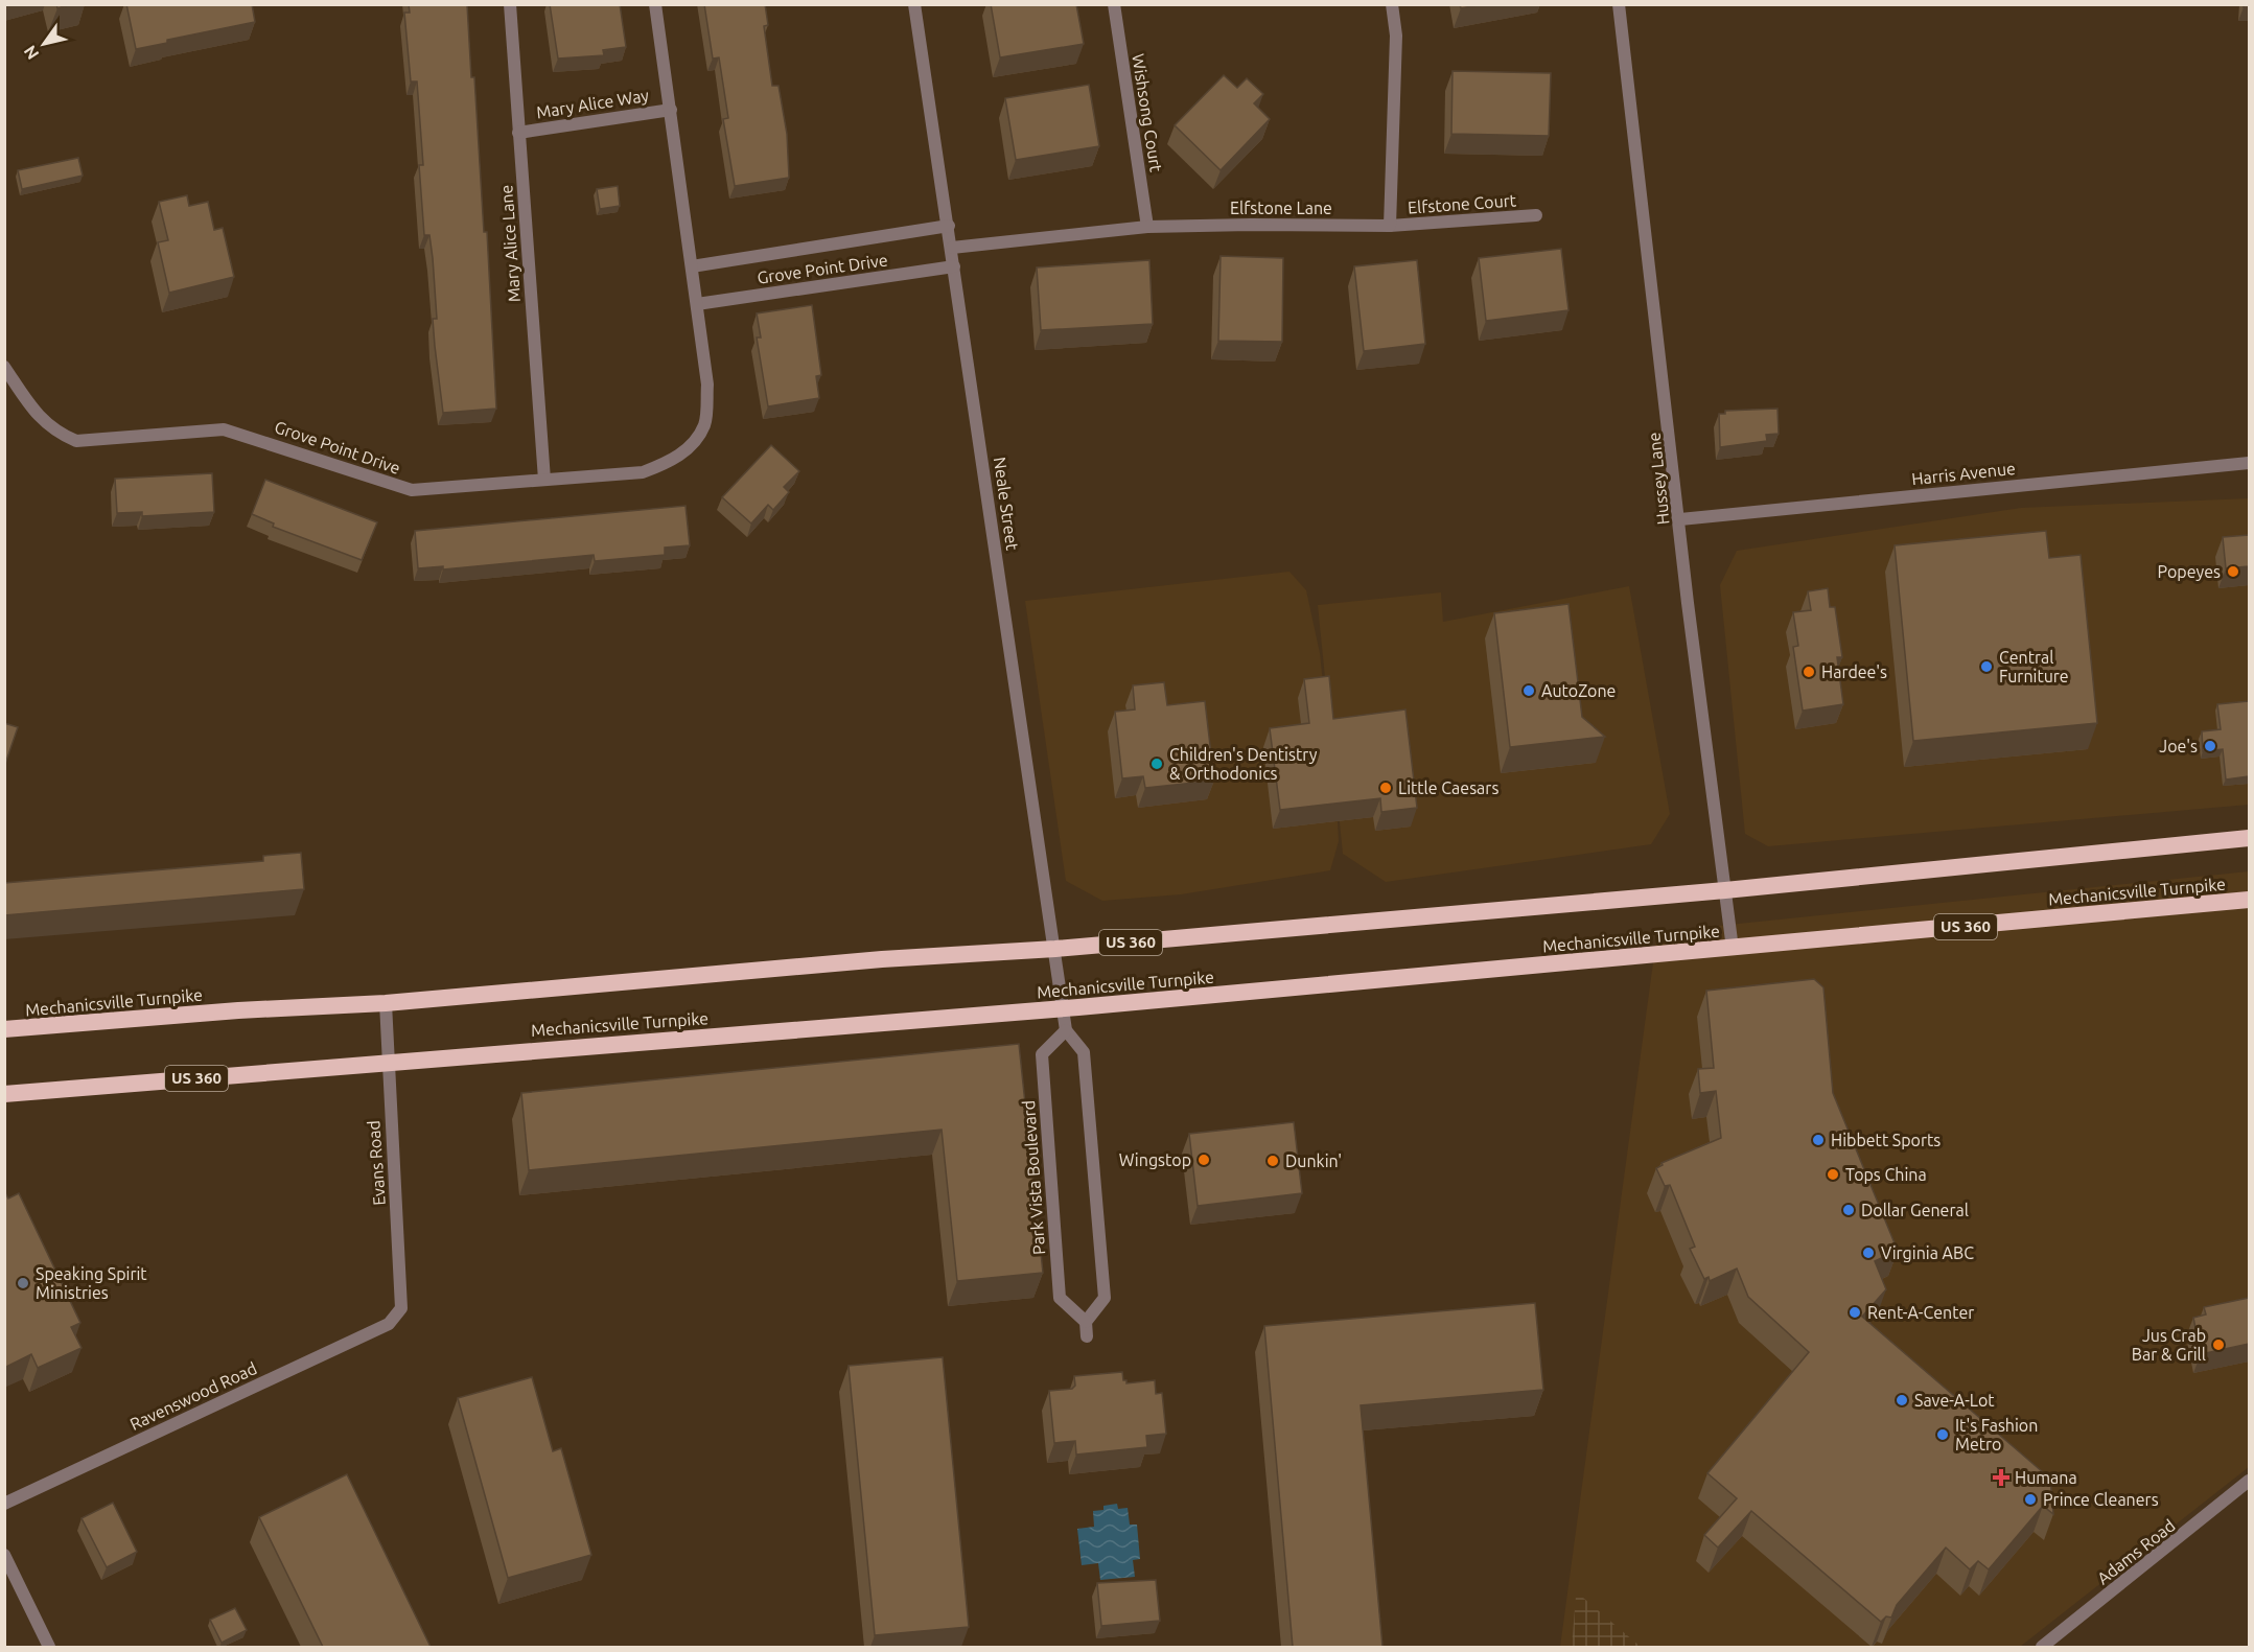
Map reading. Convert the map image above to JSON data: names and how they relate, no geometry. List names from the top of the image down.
{
  "streets": {
    "highway": ["Mechanicsville Turnpike", "US 360"],
    "street": [
      "Mary Alice Way",
      "Wishsong Court",
      "Elfstone Court",
      "Elfstone Lane",
      "Mary Alice Lane",
      "Grove Point Drive",
      "Harris Avenue",
      "Hussey Lane",
      "Neale Street",
      "Evans Road",
      "Park Vista Boulevard",
      "Ravenswood Road",
      "Adams Road"
    ]
  },
  "crossings": [
    ["Mary Alice Way", "Mary Alice Lane"],
    ["Mary Alice Way", "Grove Point Drive"],
    ["Wishsong Court", "Elfstone Lane"],
    ["Elfstone Court", "Elfstone Lane"],
    ["Elfstone Lane", "Neale Street"],
    ["Mary Alice Lane", "Grove Point Drive"],
    ["Grove Point Drive", "Neale Street"],
    ["Harris Avenue", "Hussey Lane"],
    ["Hussey Lane", "Mechanicsville Turnpike"],
    ["Neale Street", "Mechanicsville Turnpike"],
    ["Mechanicsville Turnpike", "Evans Road"],
    ["Evans Road", "Ravenswood Road"]
  ],
  "places": {
    "other": [
      "Popeyes",
      "Central Furniture",
      "Hardee's",
      "AutoZone",
      "Joe's",
      "Children's Dentistry & Orthodonics",
      "Little Caesars",
      "Hibbett Sports",
      "Wingstop",
      "Dunkin'",
      "Tops China",
      "Dollar General",
      "Virginia ABC",
      "Speaking Spirit Ministries",
      "Rent-A-Center",
      "Jus Crab Bar & Grill",
      "Save-A-Lot",
      "It's Fashion Metro",
      "Prince Cleaners"
    ],
    "health": ["Humana"]
  },
  "north": "bottom left"
}
